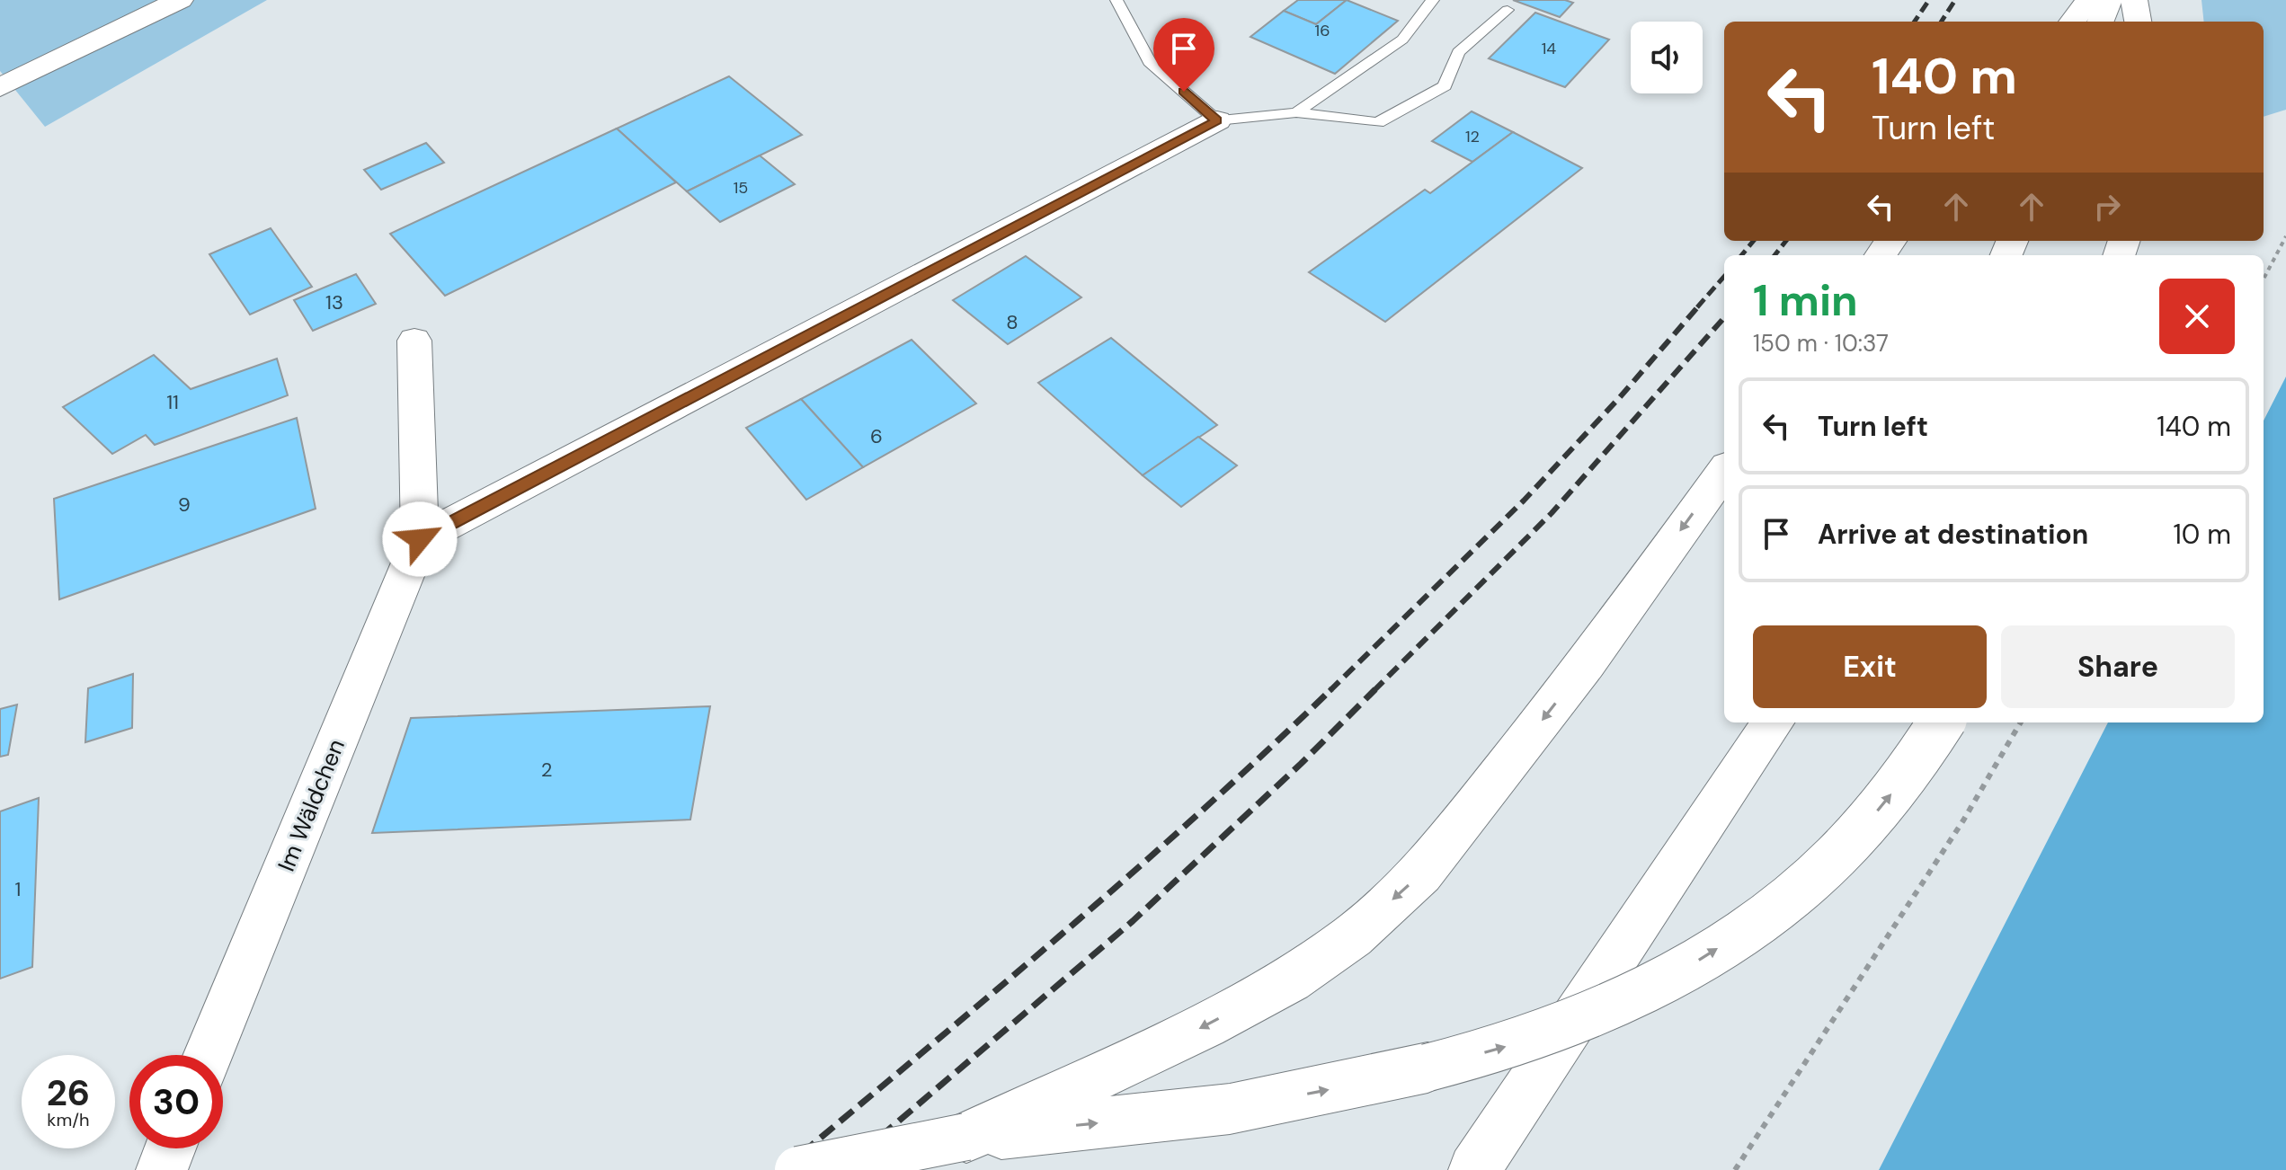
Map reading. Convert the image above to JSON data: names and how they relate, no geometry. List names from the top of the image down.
{
  "streets": {
    "street": ["Im Wäldchen"]
  },
  "house_numbers": [
    "16",
    "14",
    "12",
    "15",
    "13",
    "8",
    "11",
    "6",
    "9",
    "2",
    "1"
  ],
  "page": {
    "turn": ["140 m", "Turn left"],
    "heading": ["1 min", "150 m · 10:37"],
    "list": [
      {
        "name": "Turn left",
        "value": "140 m"
      },
      {
        "name": "Arrive at destination",
        "value": "10 m"
      }
    ],
    "buttons": ["Exit", "Share"],
    "speed": "26 km/h",
    "limit": "30"
  }
}
